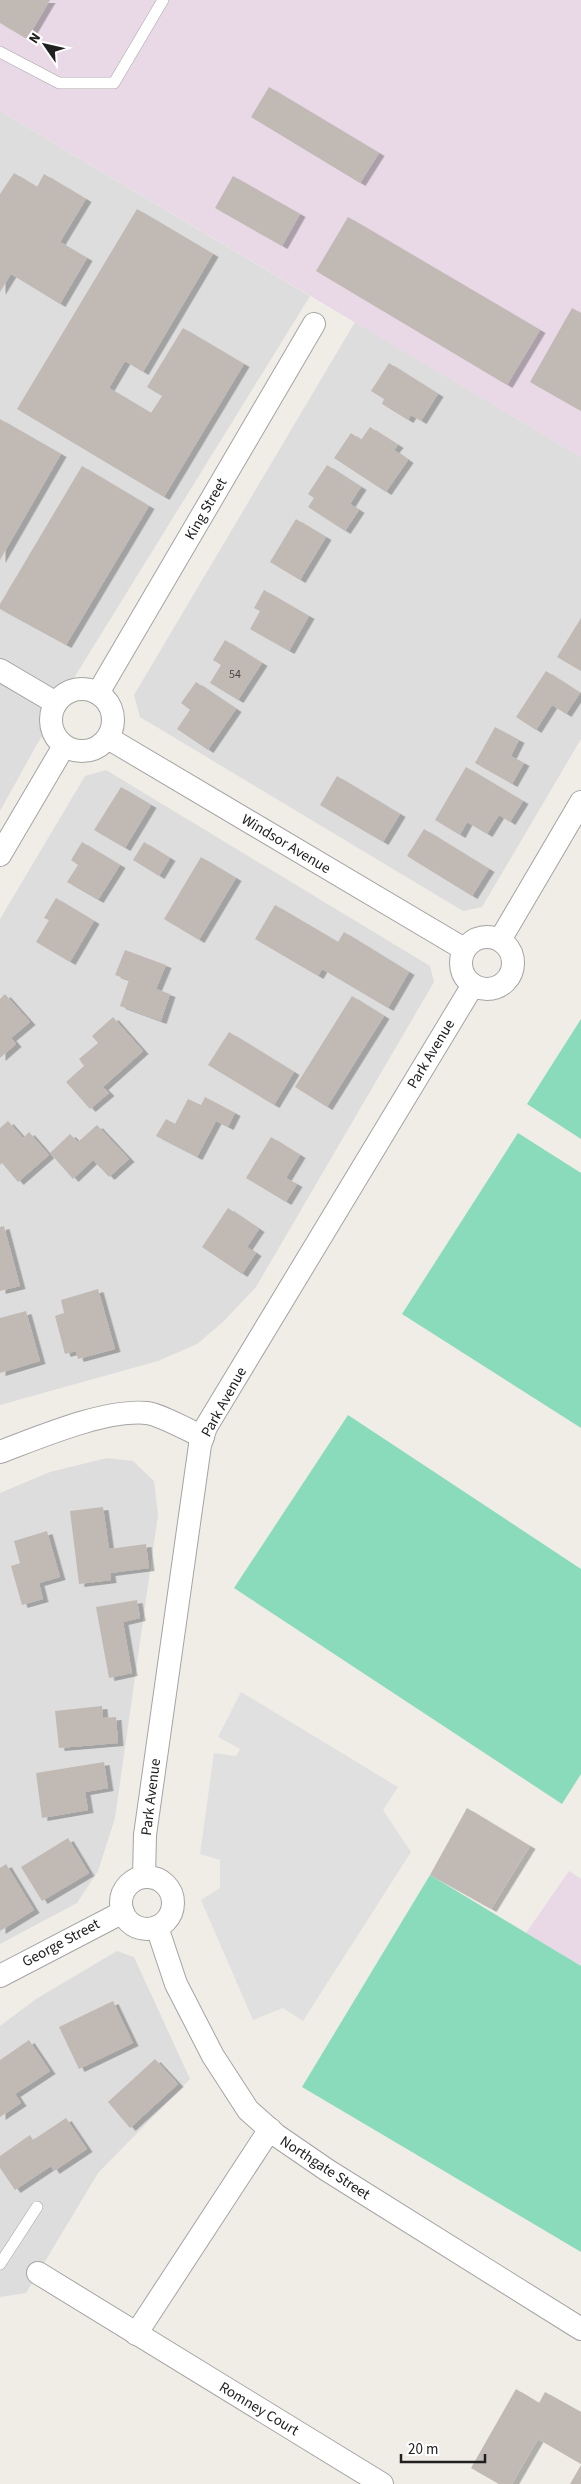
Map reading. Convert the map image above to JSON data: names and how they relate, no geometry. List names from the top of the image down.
{
  "streets": {
    "street": [
      "King Street",
      "Windsor Avenue",
      "Park Avenue",
      "George Street",
      "Northgate Street",
      "Romney Court"
    ]
  },
  "crossings": [
    ["King Street", "Windsor Avenue"],
    ["Windsor Avenue", "Park Avenue"],
    ["Park Avenue", "George Street"],
    ["Park Avenue", "Northgate Street"],
    ["George Street", "Northgate Street"]
  ],
  "house_numbers": ["54"],
  "scale_bar": "20 m",
  "north": "top left"
}
